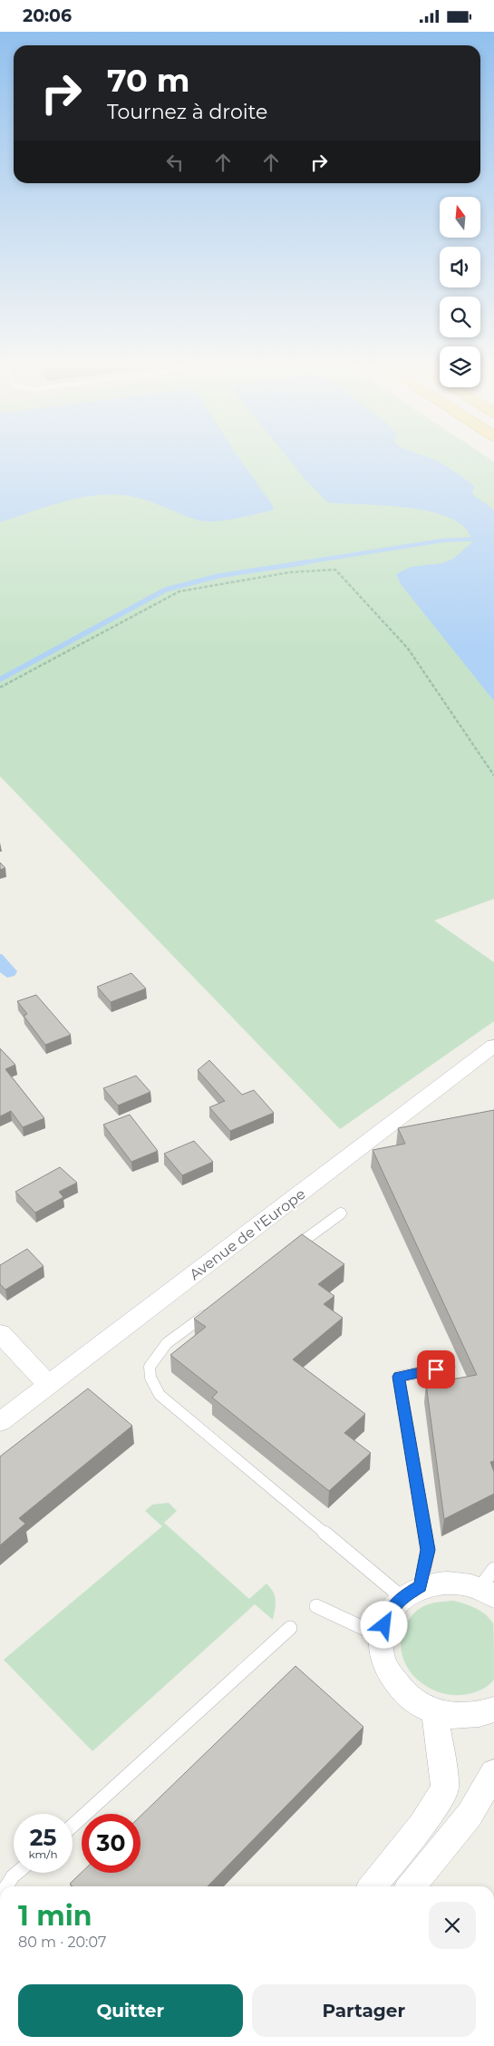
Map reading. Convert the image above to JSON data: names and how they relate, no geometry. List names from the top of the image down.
{
  "streets": {
    "street": ["Avenue de l'Europe"]
  },
  "north": "top",
  "page": {
    "status": "20:06",
    "turn": ["70 m", "Tournez à droite"],
    "speed": "25 km/h",
    "limit": "30",
    "heading": ["1 min", "80 m · 20:07"],
    "buttons": ["Quitter", "Partager"]
  }
}
